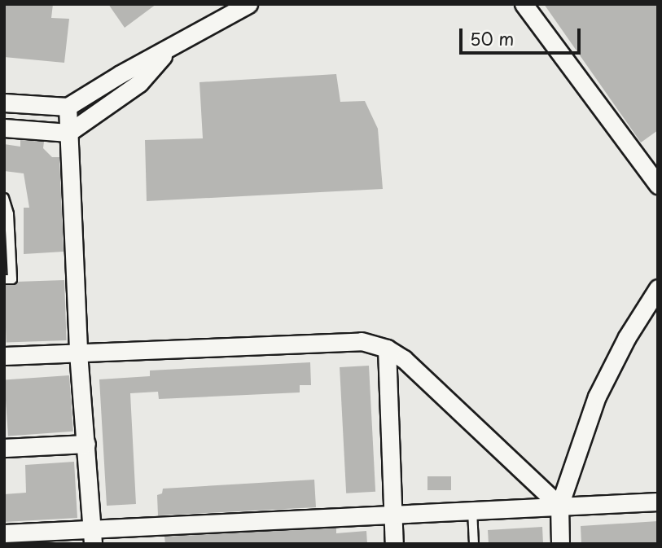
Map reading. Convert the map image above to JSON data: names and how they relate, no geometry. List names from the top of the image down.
{
  "scale_bar": "50 m"
}
